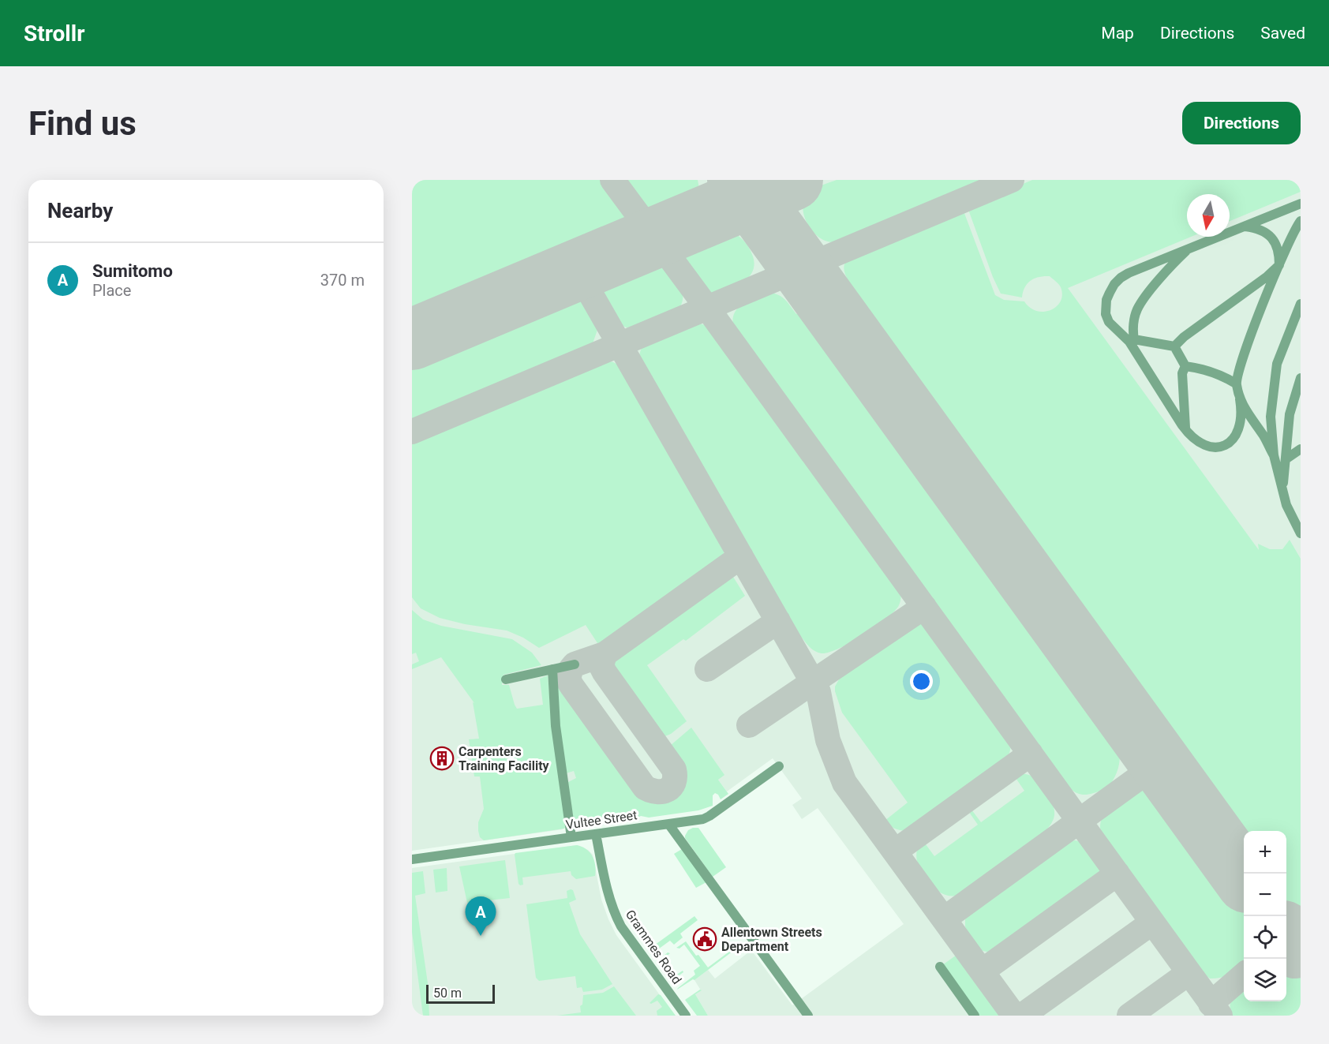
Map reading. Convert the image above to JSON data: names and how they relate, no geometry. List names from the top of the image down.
{
  "streets": {
    "street": ["Vultee Street", "Grammes Road"]
  },
  "crossings": [
    ["Vultee Street", "Grammes Road"]
  ],
  "places": {
    "building": ["Carpenters Training Facility"],
    "public building": ["Allentown Streets Department"]
  },
  "scale_bar": "50 m",
  "north": "bottom",
  "page": {
    "header": "Strollr",
    "nav": ["Map", "Directions", "Saved"],
    "buttons": "Directions",
    "title": "Find us",
    "heading": "Nearby",
    "list": [
      {
        "mark": "A",
        "name": "Sumitomo",
        "note": "Place",
        "value": "370 m"
      }
    ],
    "map_buttons": ["+", "−"],
    "pins": "A",
    "scale": "50 m"
  }
}
